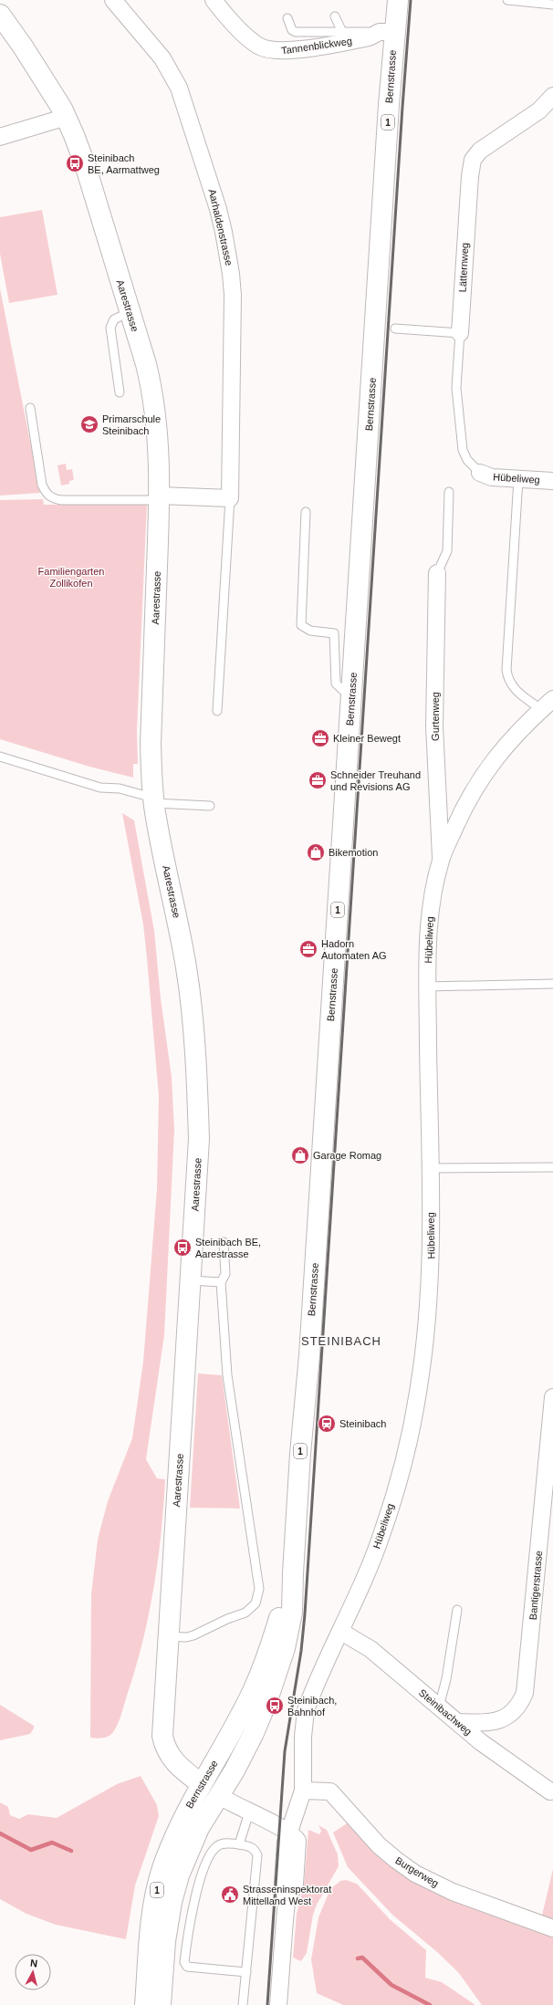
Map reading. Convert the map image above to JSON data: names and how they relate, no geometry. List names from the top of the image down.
{
  "streets": {
    "main road": ["Bernstrasse", "1", "Aarestrasse"],
    "street": [
      "Tannenblickweg",
      "Aarhaldenstrasse",
      "Lätternweg",
      "Hübeliweg",
      "Gurtenweg",
      "Bantigerstrasse",
      "Steinibachweg",
      "Burgerweg"
    ]
  },
  "crossings": [
    ["Tannenblickweg", "Bernstrasse"],
    ["Bernstrasse", "Aarestrasse"],
    ["Lätternweg", "Hübeliweg"],
    ["Hübeliweg", "Gurtenweg"],
    ["Hübeliweg", "Steinibachweg"],
    ["Hübeliweg", "Burgerweg"],
    ["Bantigerstrasse", "Steinibachweg"]
  ],
  "districts": ["STEINIBACH"],
  "parks": ["Familiengarten Zollikofen"],
  "places": {
    "bus stop": ["Steinibach BE, Aarmattweg", "Steinibach BE, Aarestrasse", "Steinibach, Bahnhof"],
    "school or university": ["Primarschule Steinibach"],
    "office": ["Kleiner Bewegt", "Schneider Treuhand und Revisions AG", "Hadorn Automaten AG"],
    "shop": ["Bikemotion", "Garage Romag"],
    "station": ["Steinibach"],
    "public building": ["Strasseninspektorat Mittelland West"]
  },
  "north": "top"
}
